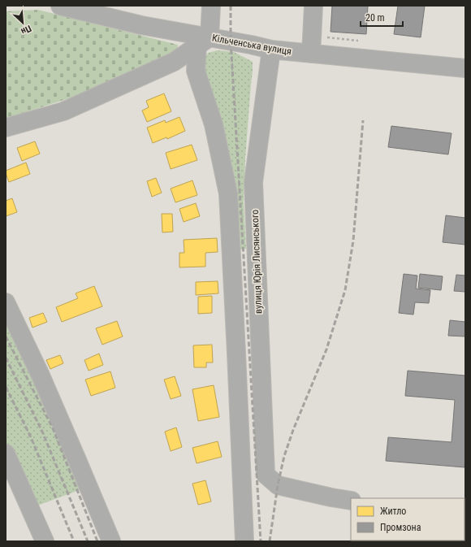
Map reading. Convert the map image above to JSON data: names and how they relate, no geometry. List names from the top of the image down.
{
  "streets": {
    "street": ["Кільченська вулиця", "вулиця Юрія Лисянського"]
  },
  "crossings": [
    ["Кільченська вулиця", "вулиця Юрія Лисянського"]
  ],
  "legend": ["Житло", "Промзона"],
  "scale_bar": "20 m",
  "north": "bottom right"
}
